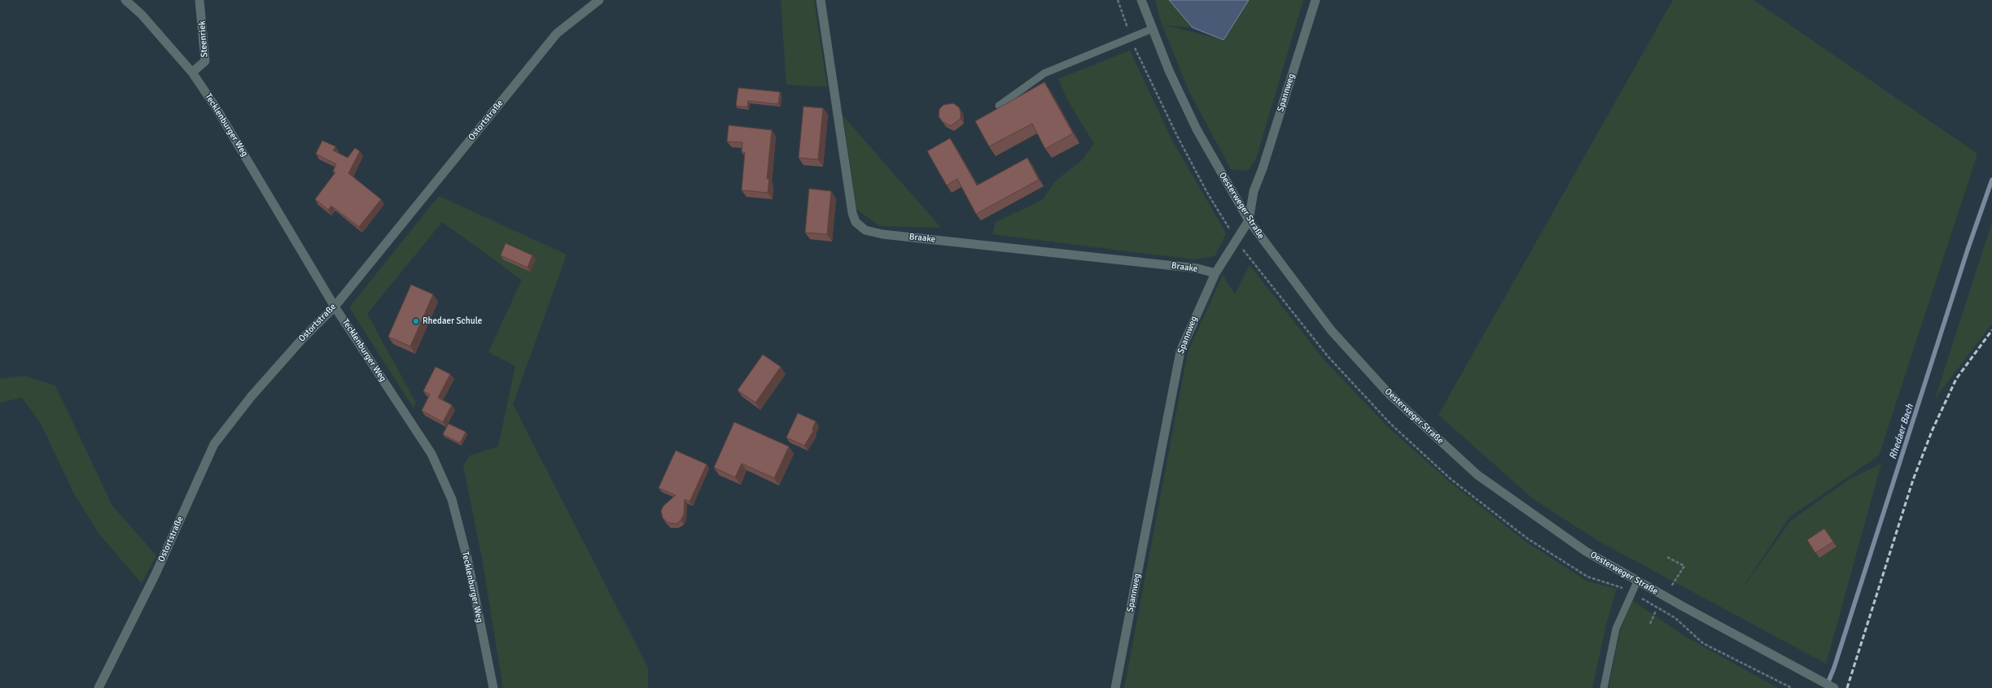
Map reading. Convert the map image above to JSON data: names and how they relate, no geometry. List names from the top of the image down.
{
  "streets": {
    "street": [
      "Steenriek",
      "Spannweg",
      "Ostortstraße",
      "Tecklenburger Weg",
      "Oesterweger Straße",
      "Braake"
    ]
  },
  "crossings": [
    ["Steenriek", "Tecklenburger Weg"],
    ["Spannweg", "Oesterweger Straße"],
    ["Spannweg", "Braake"],
    ["Ostortstraße", "Tecklenburger Weg"]
  ],
  "water": ["Rhedaer Bach"],
  "places": ["Rhedaer Schule"]
}
